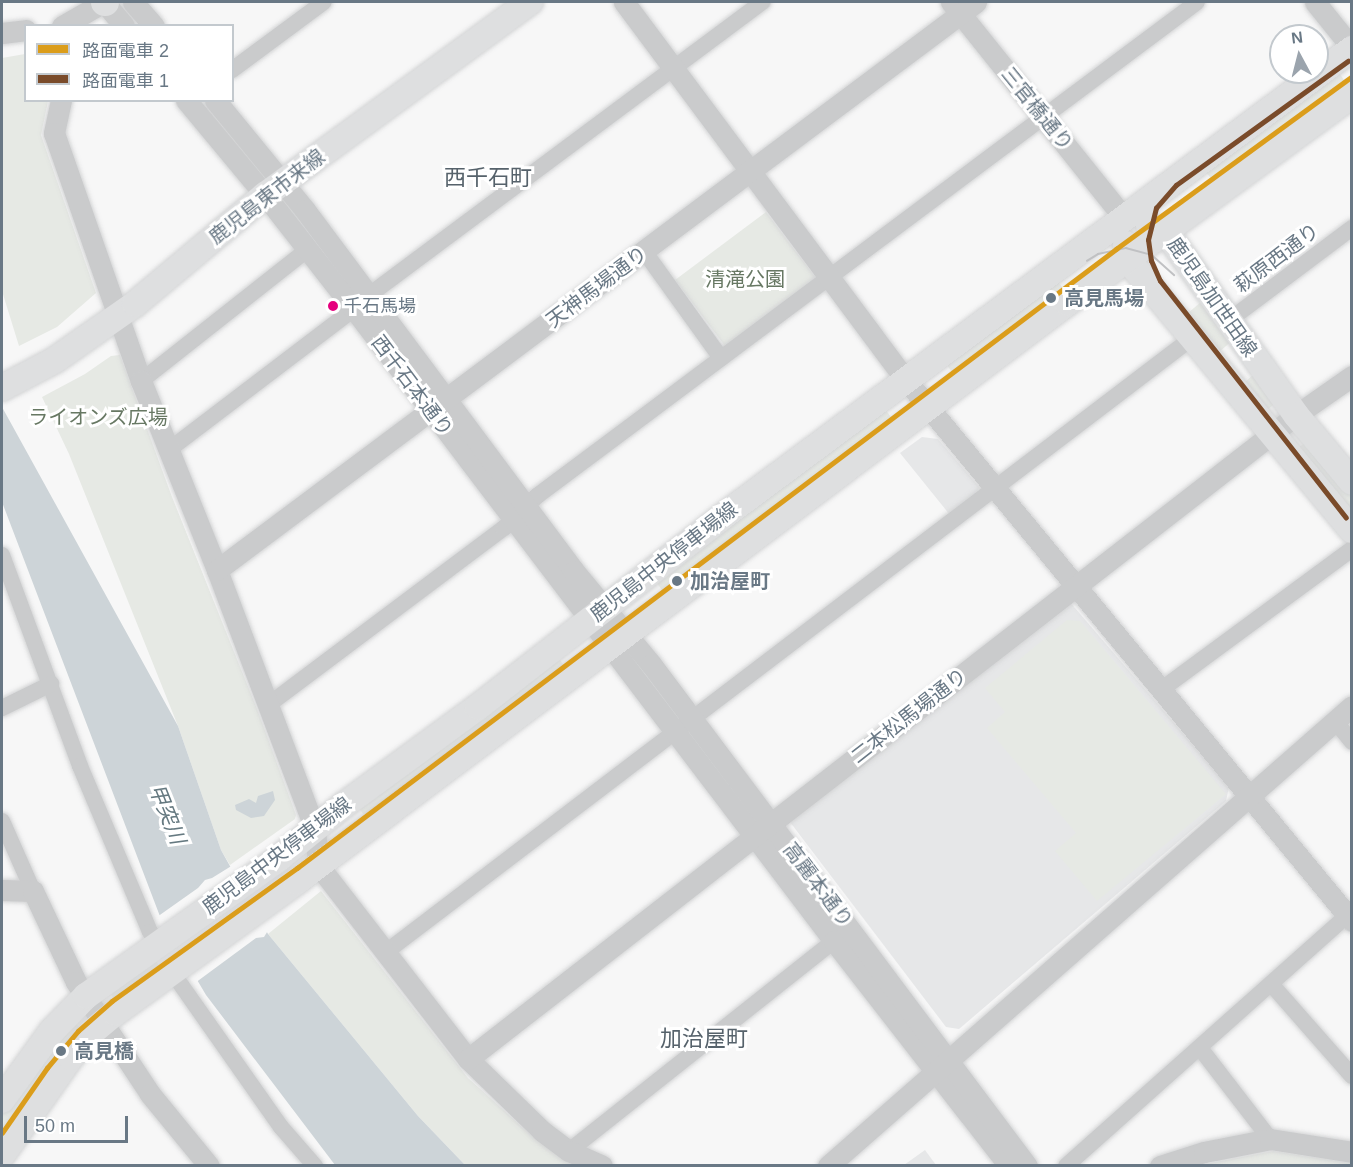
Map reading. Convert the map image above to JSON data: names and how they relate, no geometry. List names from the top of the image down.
{
  "streets": {
    "main road": ["鹿児島東市来線", "鹿児島加世田線", "鹿児島中央停車場線"],
    "street": [
      "三官橋通り",
      "萩原西通り",
      "天神馬場通り",
      "西千石本通り",
      "二本松馬場通り",
      "高麗本通り"
    ]
  },
  "crossings": [
    ["三官橋通り", "天神馬場通り"],
    ["三官橋通り", "鹿児島加世田線"],
    ["三官橋通り", "鹿児島中央停車場線"],
    ["鹿児島東市来線", "西千石本通り"],
    ["萩原西通り", "鹿児島加世田線"],
    ["天神馬場通り", "西千石本通り"],
    ["鹿児島加世田線", "鹿児島中央停車場線"],
    ["鹿児島加世田線", "二本松馬場通り"],
    ["西千石本通り", "鹿児島中央停車場線"],
    ["西千石本通り", "高麗本通り"],
    ["鹿児島中央停車場線", "高麗本通り"],
    ["二本松馬場通り", "高麗本通り"]
  ],
  "districts": ["西千石町", "加治屋町"],
  "water": ["甲突川"],
  "parks": ["清滝公園", "ライオンズ広場"],
  "places": [
    "高見馬場",
    "千石馬場",
    "加治屋町",
    "高見橋"
  ],
  "lines": ["tram line 1", "tram line 2"],
  "legend": ["路面電車 2", "路面電車 1"],
  "scale_bar": "50 m",
  "north": "top"
}
